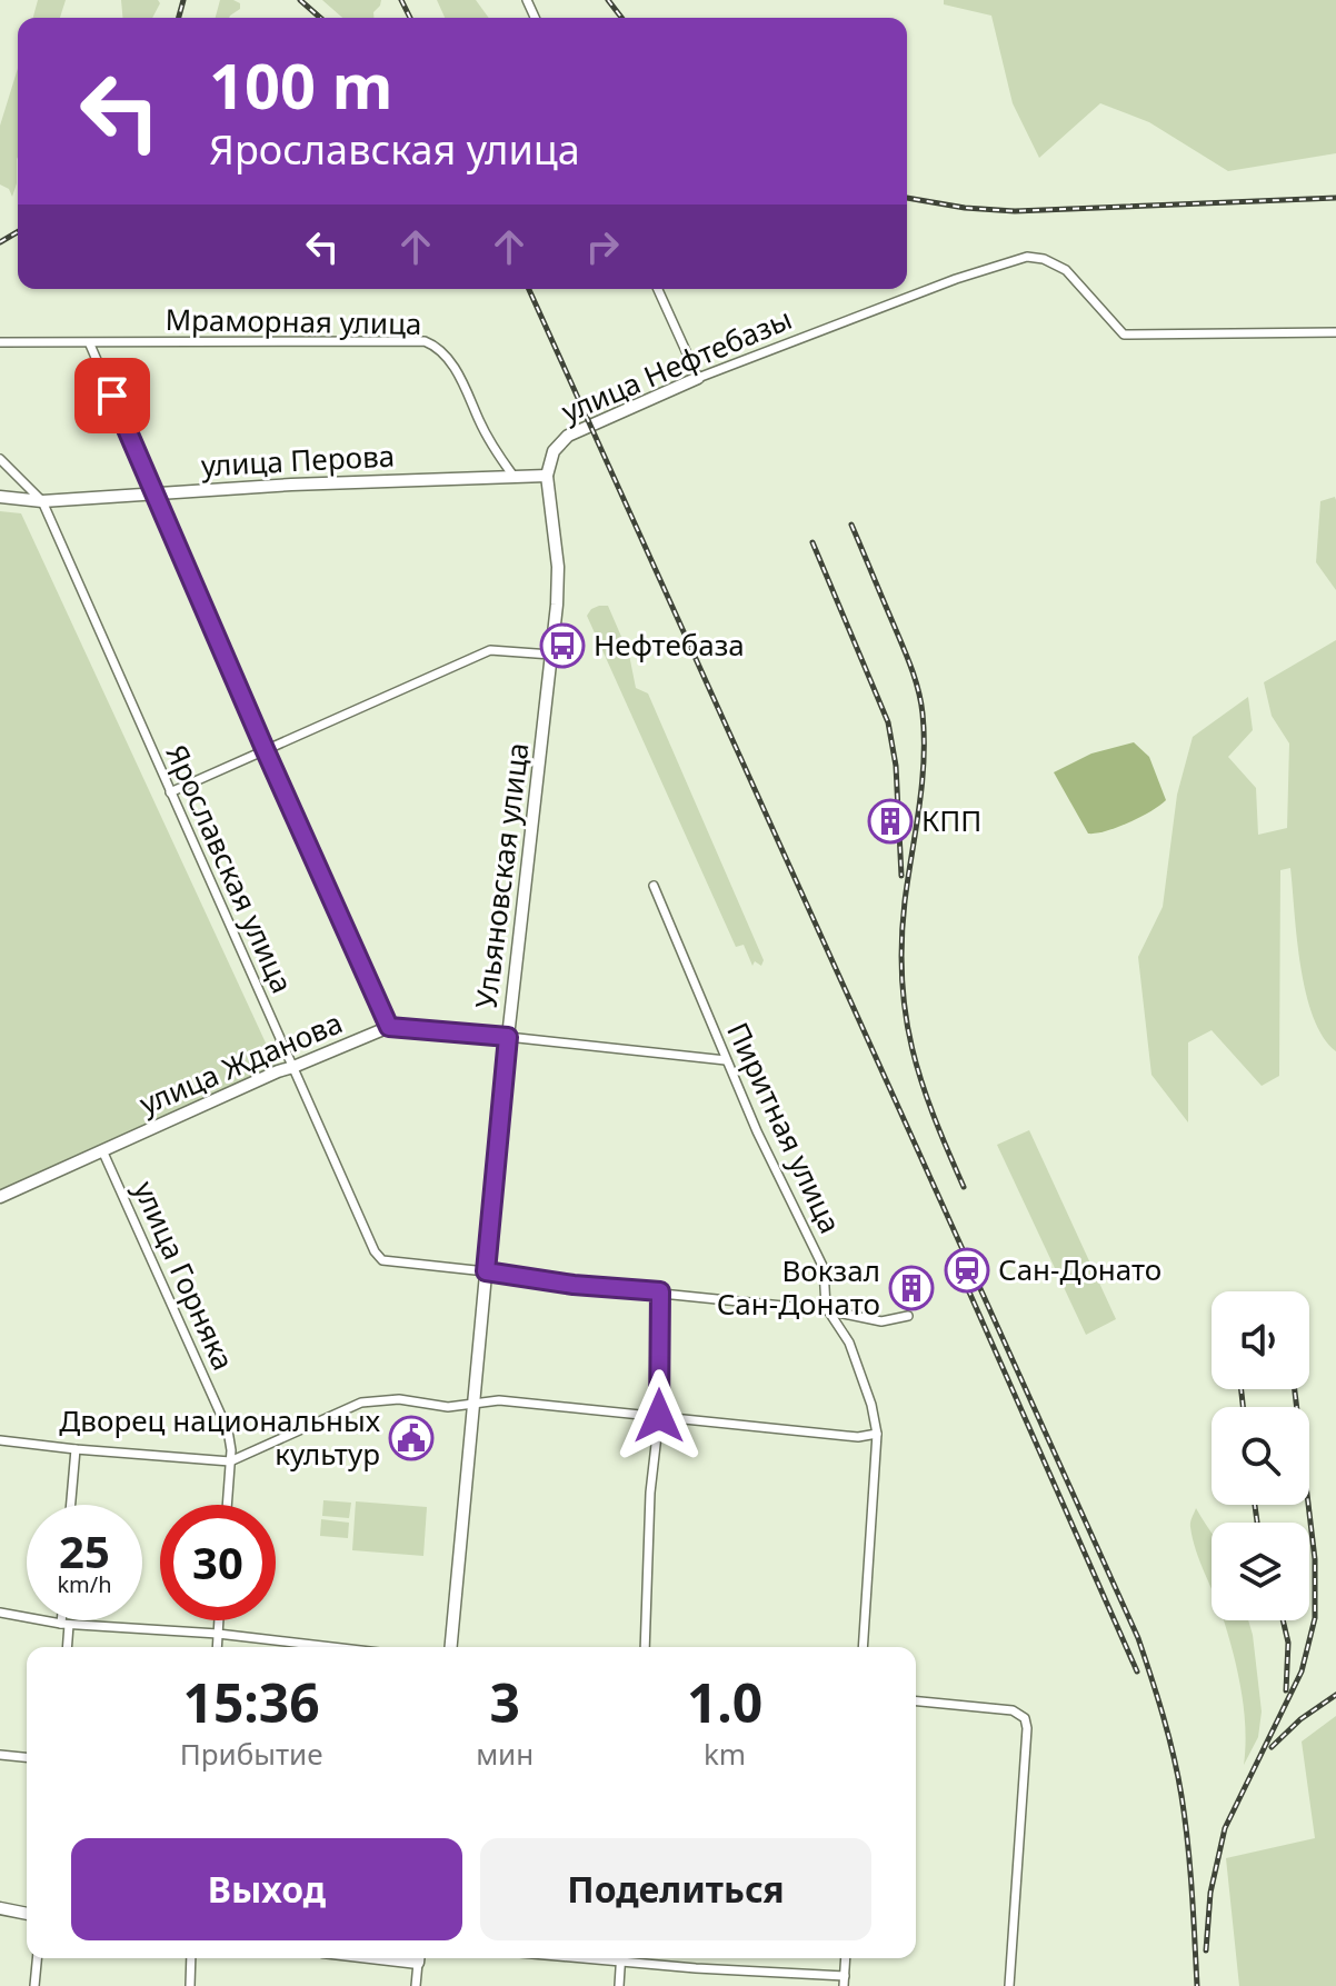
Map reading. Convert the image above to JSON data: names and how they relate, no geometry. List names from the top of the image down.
{
  "streets": {
    "main road": [
      "улица Нефтебазы",
      "улица Перова",
      "Ульяновская улица",
      "улица Жданова"
    ],
    "street": [
      "Мраморная улица",
      "Ярославская улица",
      "Пиритная улица",
      "улица Горняка"
    ]
  },
  "crossings": [
    ["Мраморная улица", "улица Перова"],
    ["улица Нефтебазы", "улица Перова"],
    ["улица Нефтебазы", "Ульяновская улица"],
    ["улица Перова", "Ярославская улица"],
    ["улица Перова", "Ульяновская улица"],
    ["Ярославская улица", "Ульяновская улица"],
    ["Ярославская улица", "улица Жданова"],
    ["Ярославская улица", "Пиритная улица"],
    ["Ульяновская улица", "улица Жданова"],
    ["улица Жданова", "Пиритная улица"],
    ["улица Жданова", "улица Горняка"]
  ],
  "places": {
    "bus stop": ["Нефтебаза"],
    "building": ["КПП", "Вокзал Сан-Донато"],
    "station": ["Сан-Донато"],
    "public building": ["Дворец национальных культур"]
  },
  "page": {
    "turn": ["100 m", "Ярославская улица"],
    "speed": "25 km/h",
    "limit": "30",
    "eta": [
      "15:36",
      "Прибытие",
      "3",
      "мин",
      "1.0",
      "km"
    ],
    "buttons": ["Выход", "Поделиться"]
  }
}
